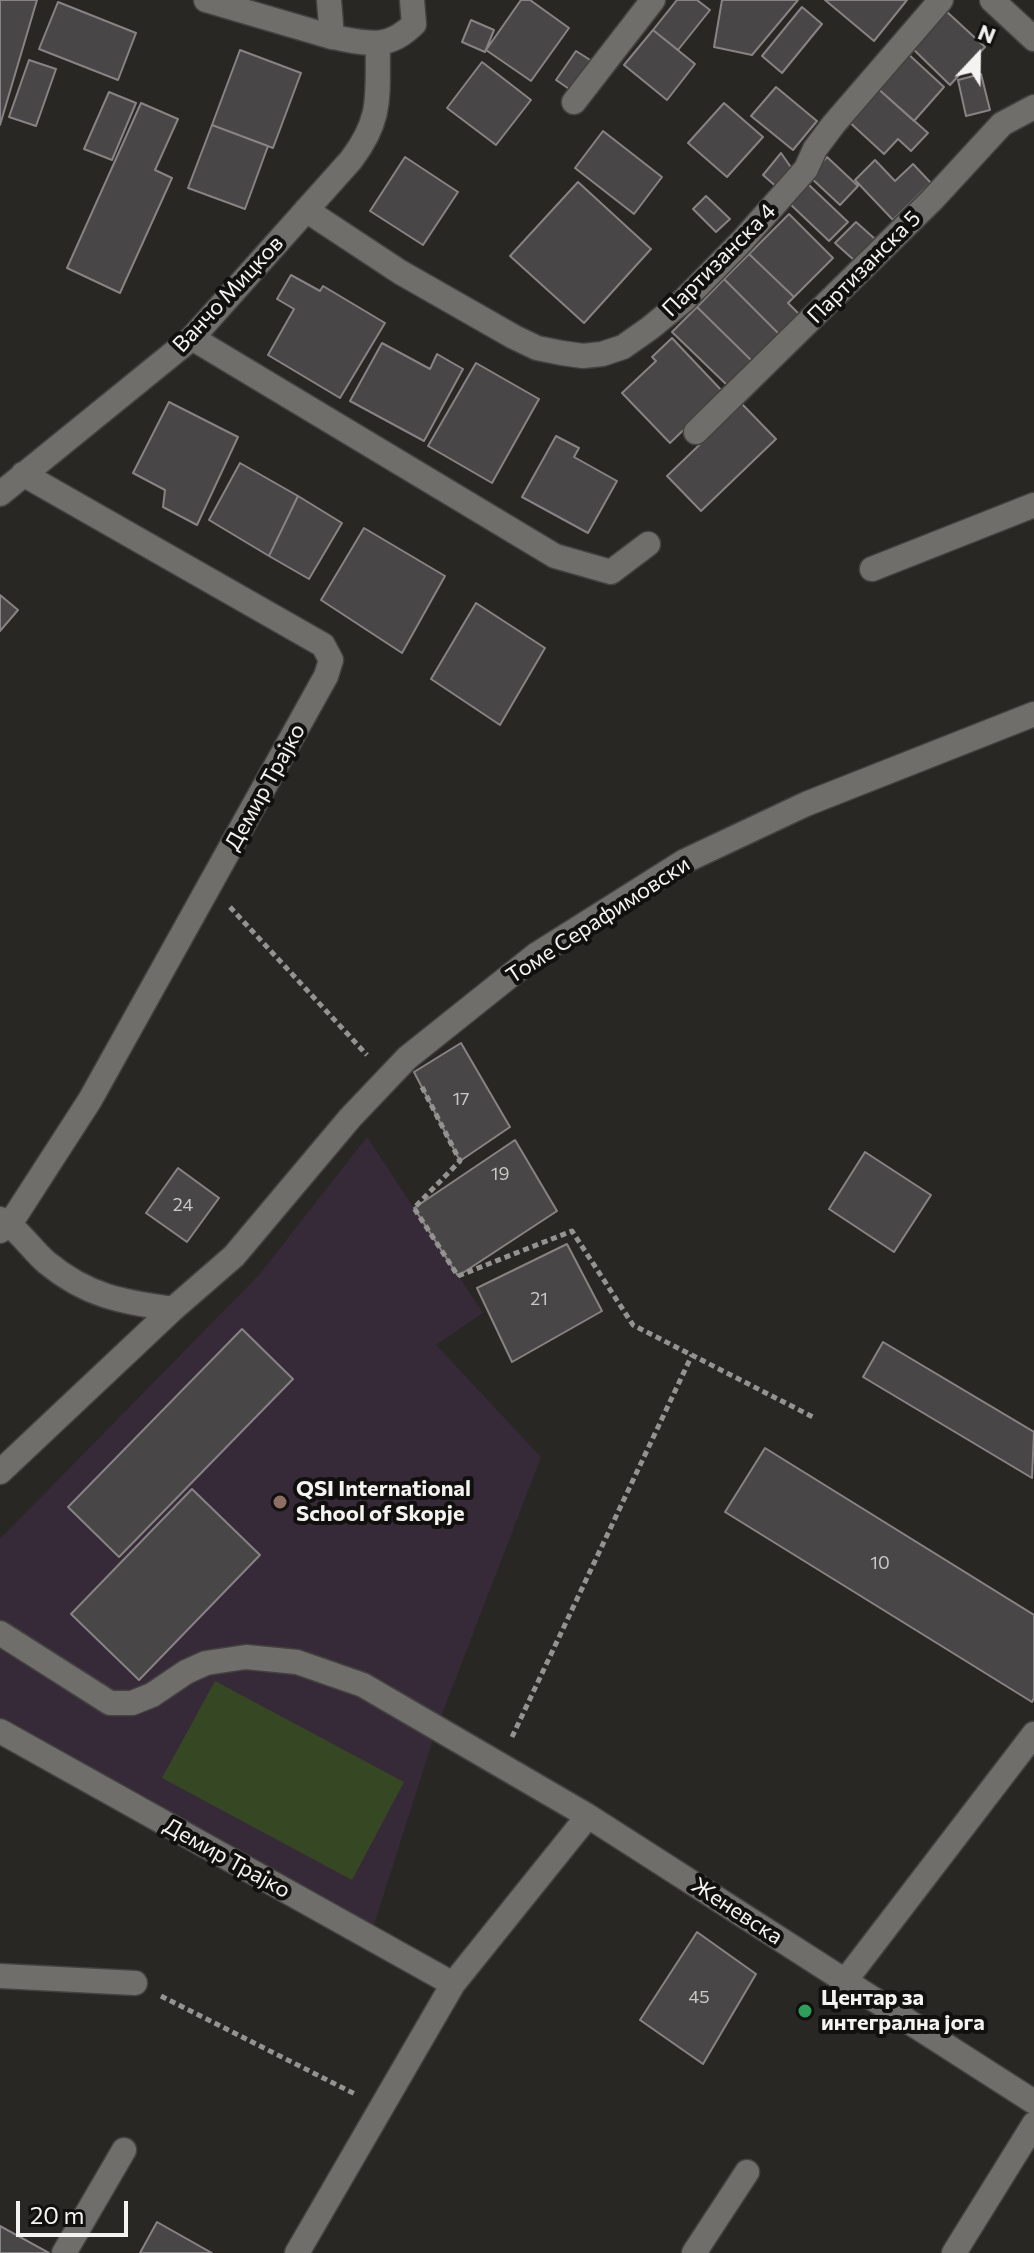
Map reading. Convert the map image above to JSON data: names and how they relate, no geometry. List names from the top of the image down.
{
  "streets": {
    "street": [
      "Партизанска 4",
      "Партизанска 5",
      "Ванчо Мицков",
      "Демир Трајко",
      "Томе Серафимовски",
      "Женевска"
    ]
  },
  "crossings": [
    ["Партизанска 4", "Ванчо Мицков"],
    ["Ванчо Мицков", "Демир Трајко"]
  ],
  "places": ["QSI International School of Skopje", "Центар за интегрална јога"],
  "house_numbers": [
    "17",
    "19",
    "24",
    "21",
    "10",
    "45"
  ],
  "scale_bar": "20 m",
  "north": "top"
}
